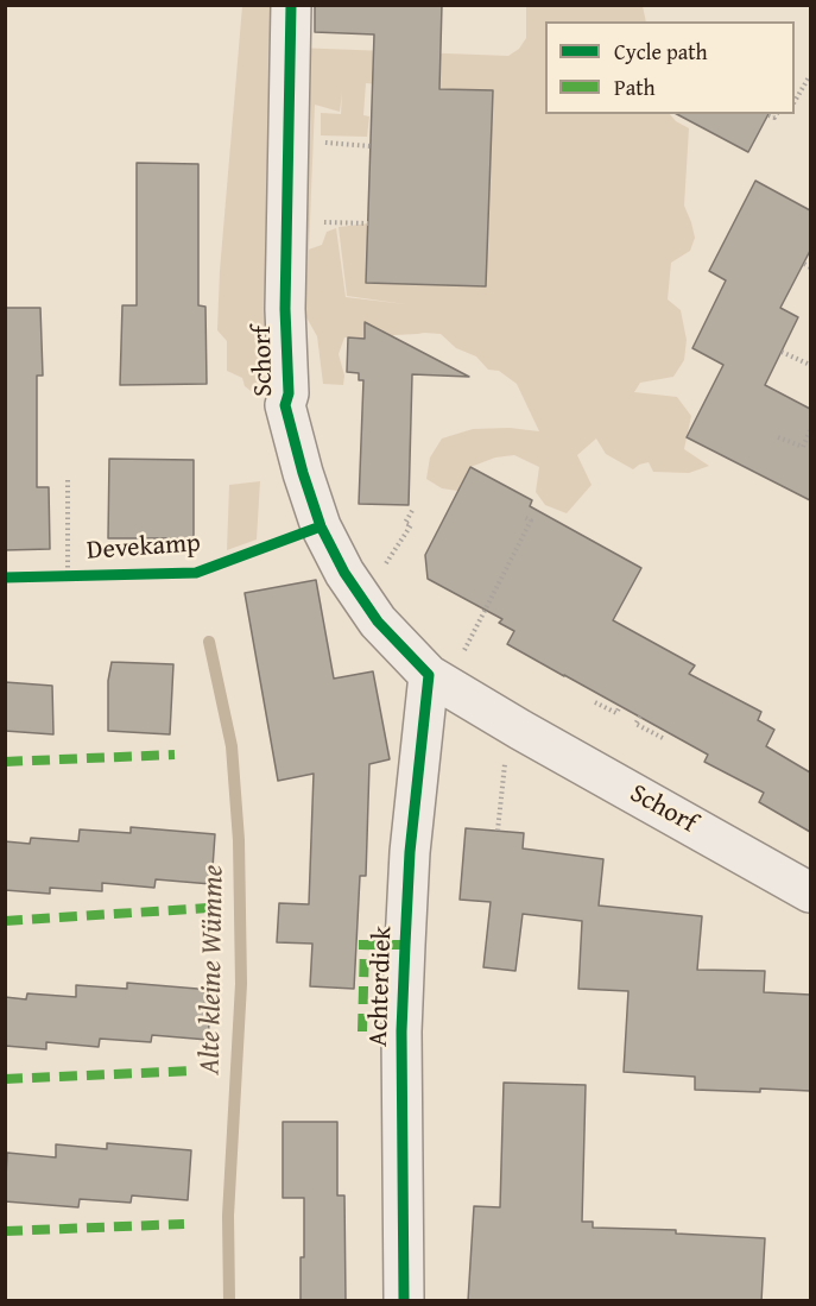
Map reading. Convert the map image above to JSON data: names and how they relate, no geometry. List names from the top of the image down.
{
  "streets": {
    "street": ["Schorf", "Achterdiek"],
    "cycle path": ["Devekamp"]
  },
  "crossings": [
    ["Schorf", "Devekamp"],
    ["Schorf", "Achterdiek"]
  ],
  "water": ["Alte kleine Wümme"],
  "legend": ["Cycle path", "Path"]
}
